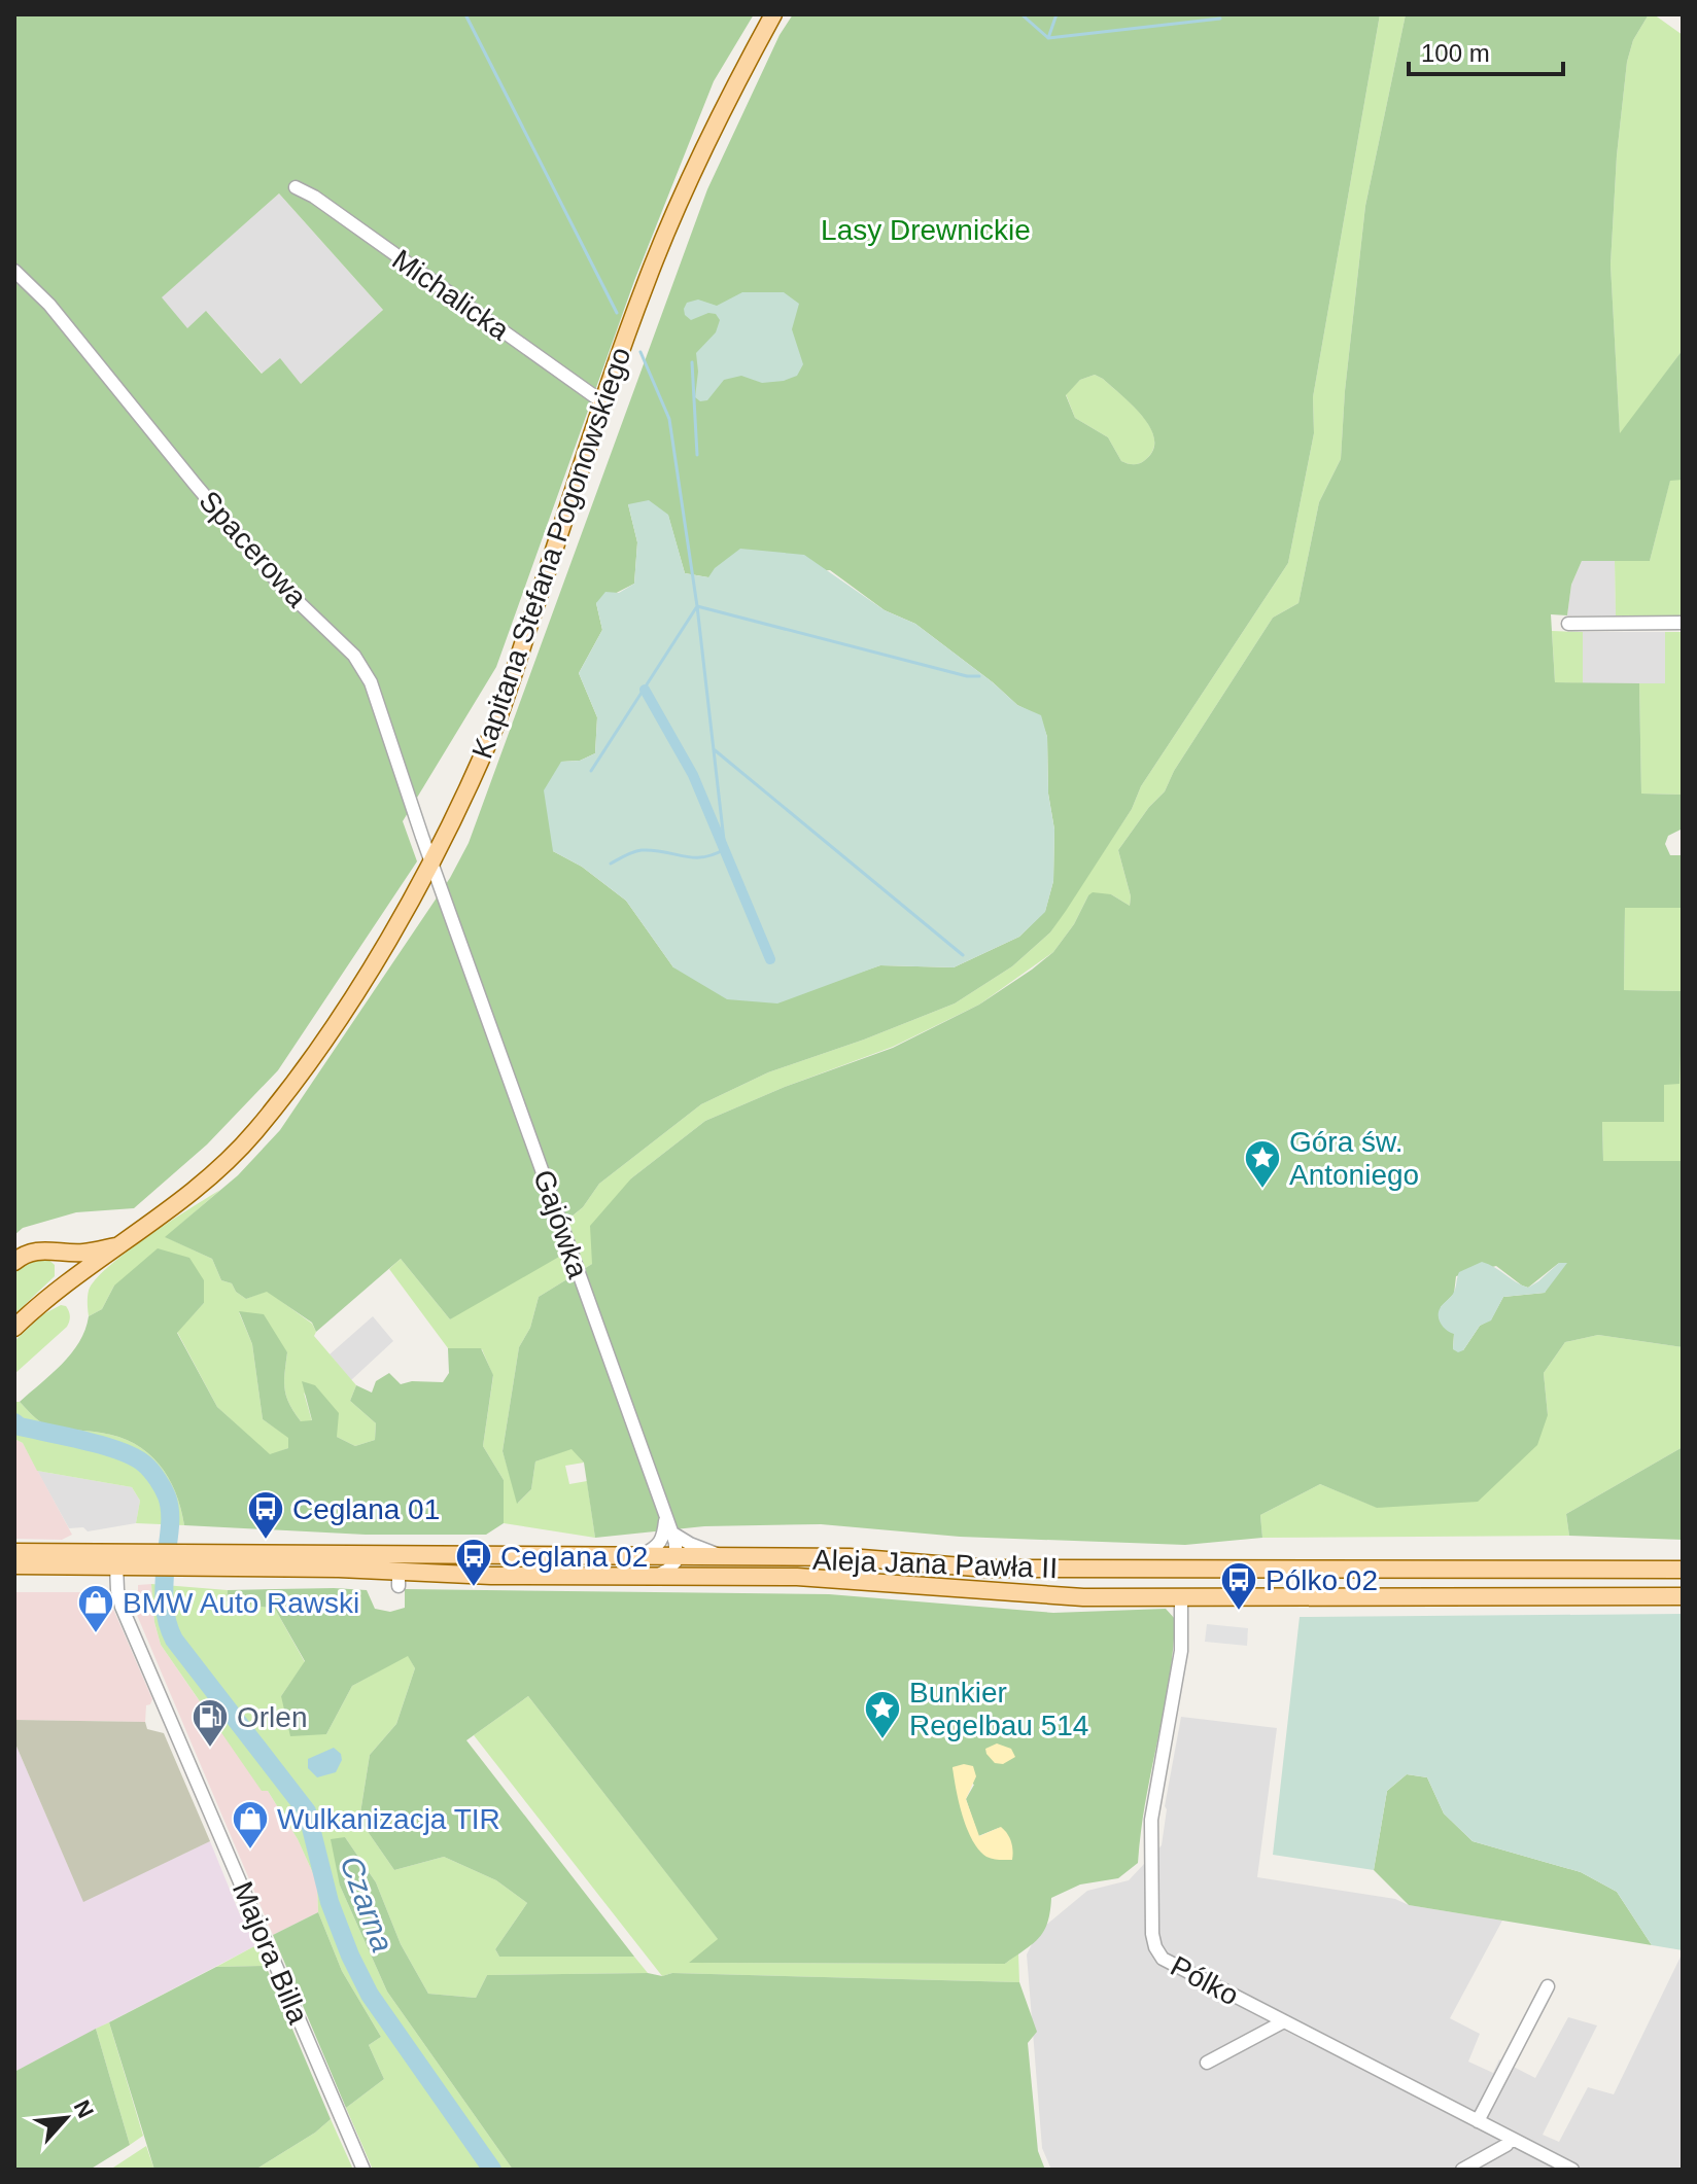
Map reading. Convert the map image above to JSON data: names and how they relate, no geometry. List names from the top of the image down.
{
  "streets": {
    "main road": ["Kapitana Stefana Pogonowskiego", "Aleja Jana Pawła II"],
    "street": [
      "Michalicka",
      "Spacerowa",
      "Gajówka",
      "Majora Billa",
      "Pólko"
    ]
  },
  "crossings": [
    ["Michalicka", "Kapitana Stefana Pogonowskiego"],
    ["Spacerowa", "Kapitana Stefana Pogonowskiego"],
    ["Spacerowa", "Gajówka"],
    ["Kapitana Stefana Pogonowskiego", "Gajówka"],
    ["Gajówka", "Aleja Jana Pawła II"],
    ["Aleja Jana Pawła II", "Pólko"]
  ],
  "water": ["Czarna"],
  "parks": ["Lasy Drewnickie"],
  "places": {
    "place": ["Góra św. Antoniego", "Bunkier Regelbau 514"],
    "bus stop": ["Ceglana 01", "Ceglana 02", "Pólko 02"],
    "shop": ["BMW Auto Rawski", "Wulkanizacja TIR"],
    "fuel station": ["Orlen"]
  },
  "scale_bar": "100 m",
  "north": "top right"
}
